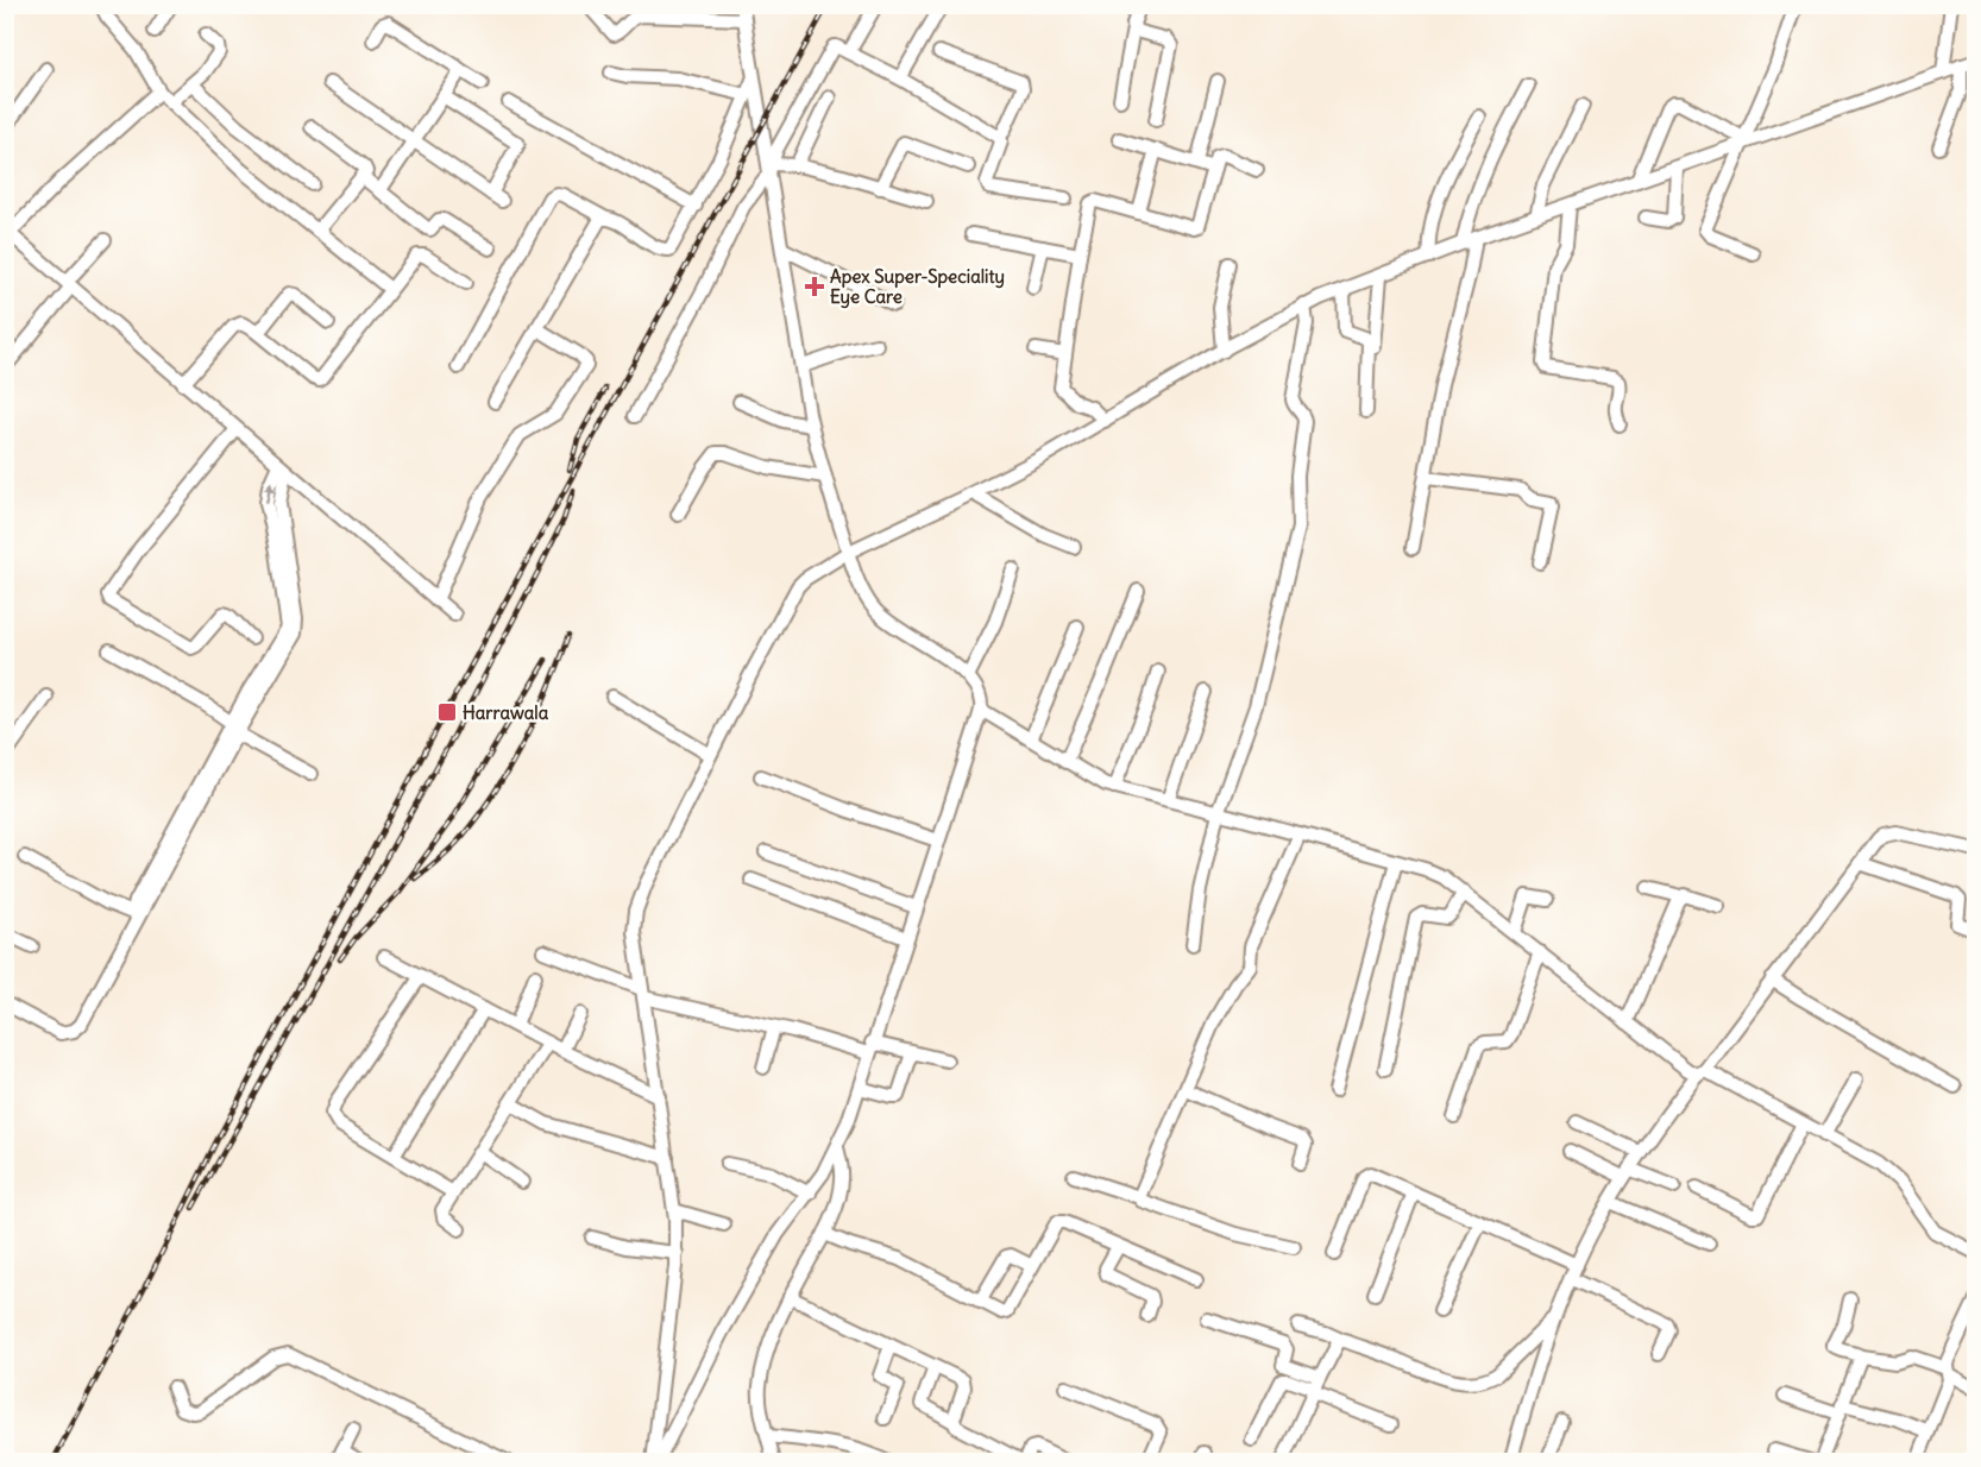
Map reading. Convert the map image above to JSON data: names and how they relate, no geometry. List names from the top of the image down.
{
  "places": {
    "health": ["Apex Super-Speciality Eye Care"],
    "transit": ["Harrawala"]
  }
}
